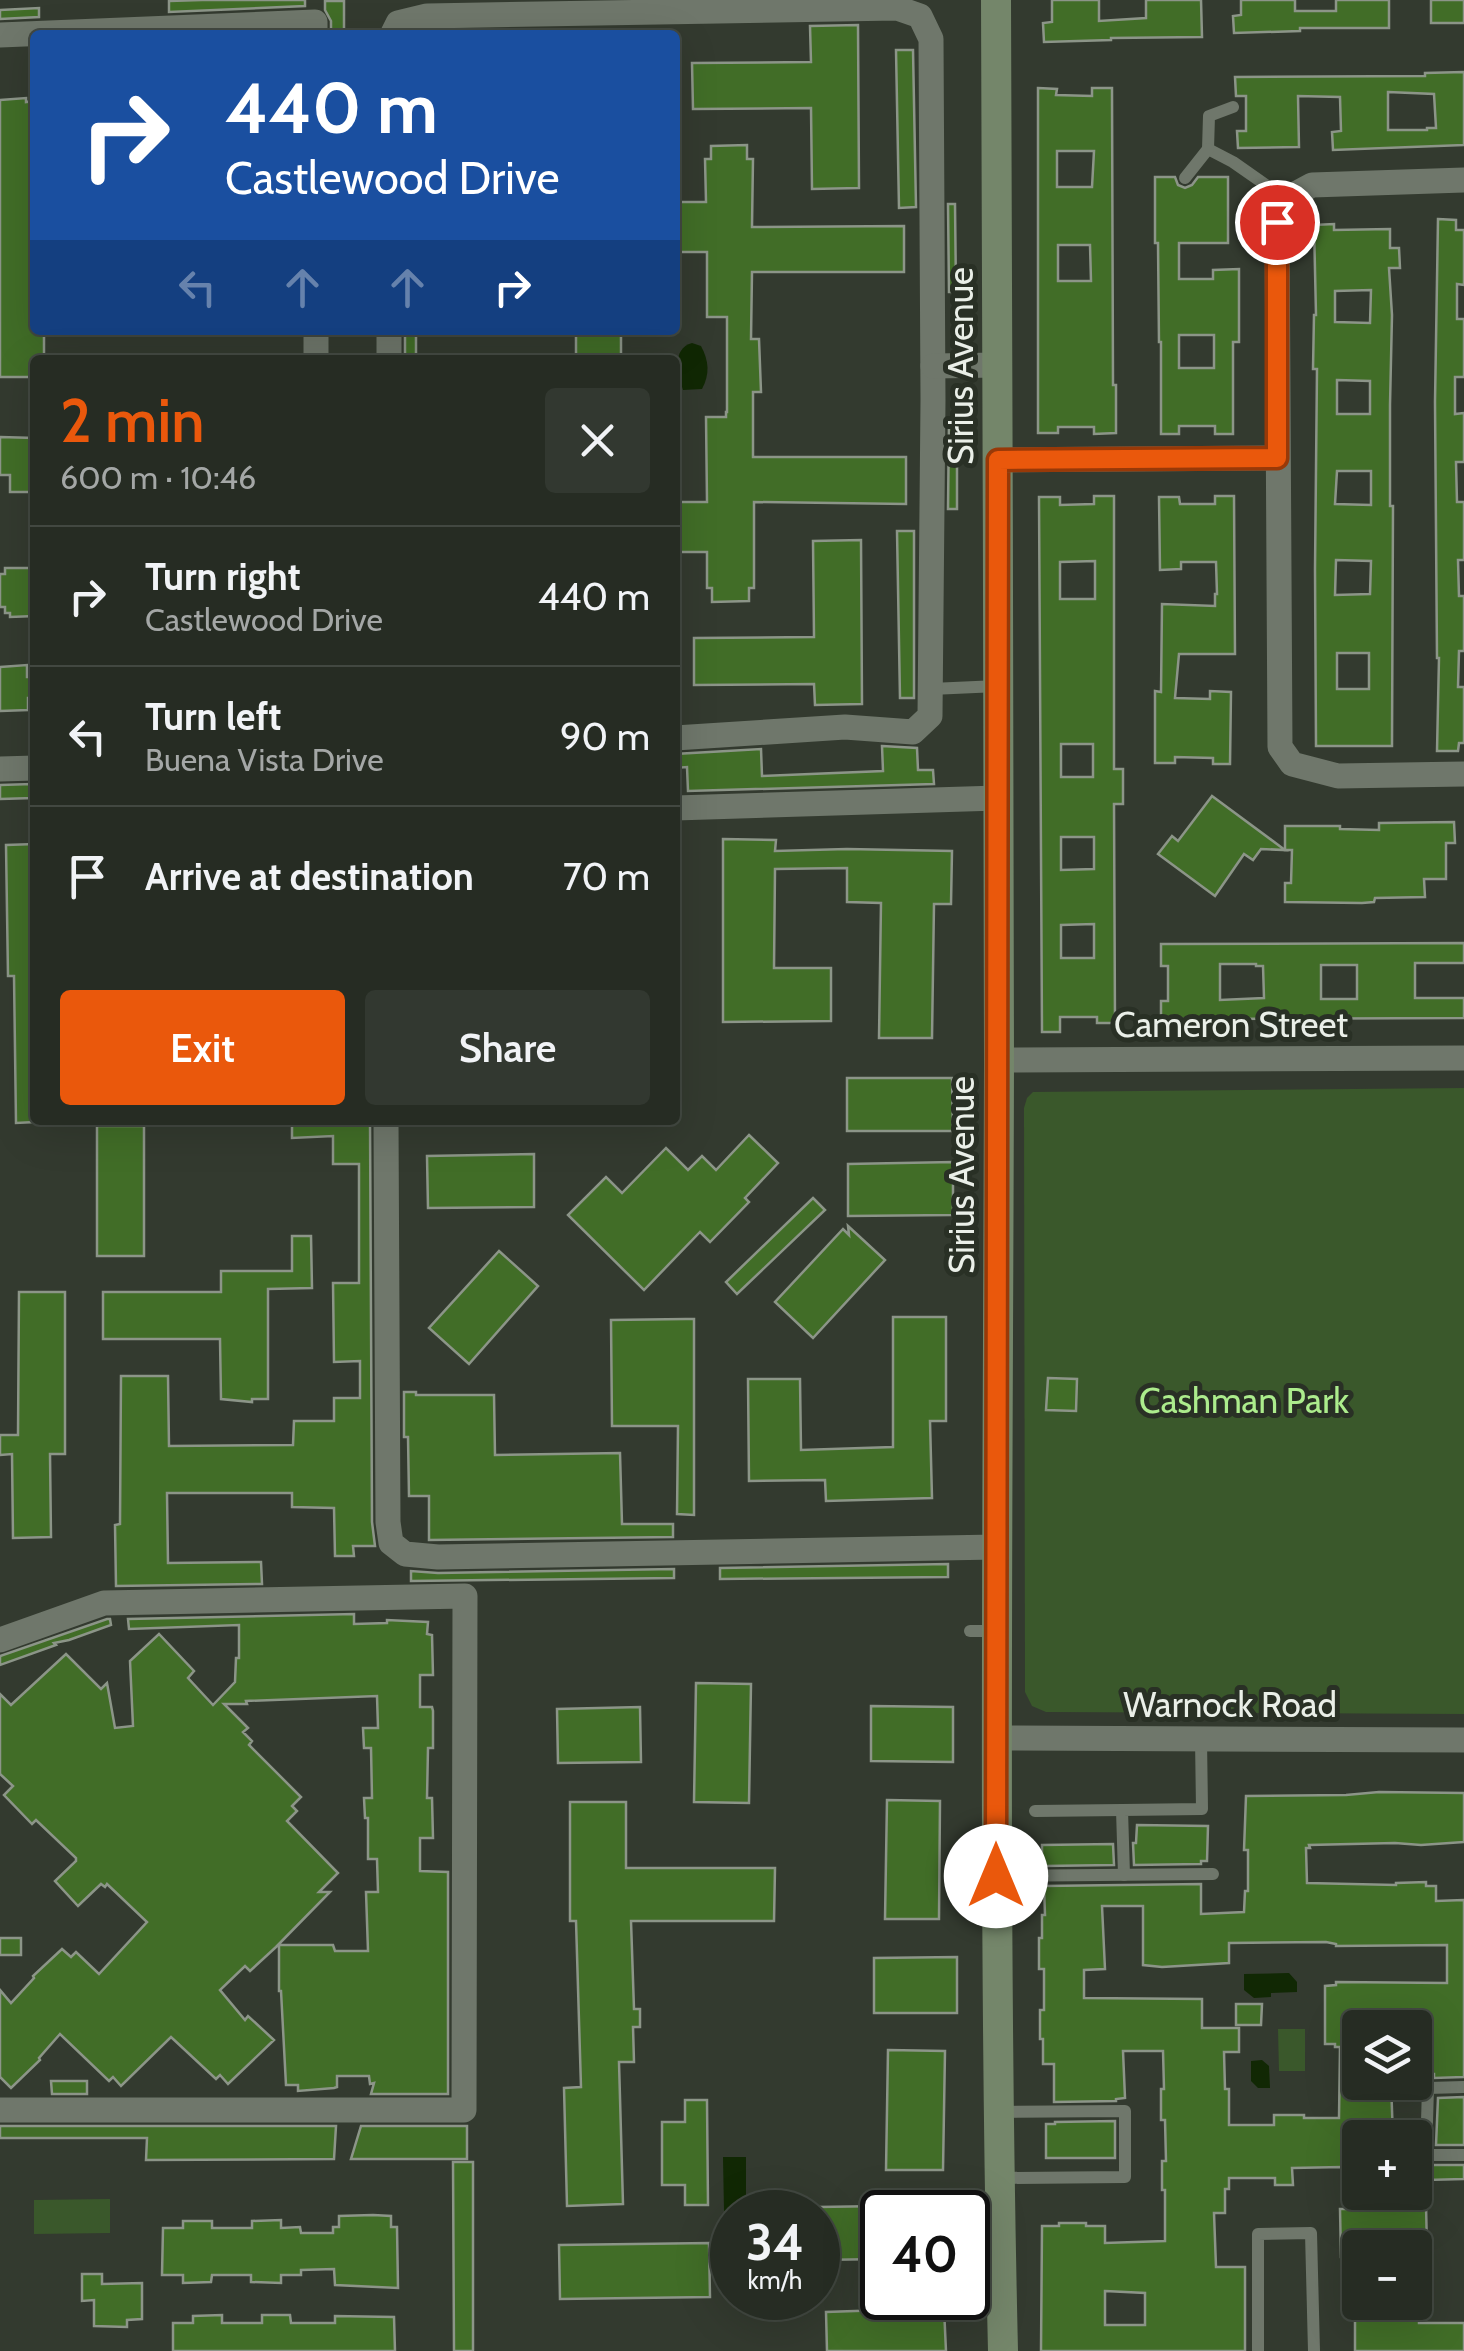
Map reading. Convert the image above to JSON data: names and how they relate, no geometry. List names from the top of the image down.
{
  "streets": {
    "street": ["Sirius Avenue", "Cameron Street", "Warnock Road"]
  },
  "crossings": [
    ["Sirius Avenue", "Cameron Street"],
    ["Sirius Avenue", "Warnock Road"]
  ],
  "parks": ["Cashman Park"],
  "page": {
    "turn": ["440 m", "Castlewood Drive"],
    "heading": ["2 min", "600 m · 10:46"],
    "list": [
      {
        "name": "Turn right",
        "note": "Castlewood Drive",
        "value": "440 m"
      },
      {
        "name": "Turn left",
        "note": "Buena Vista Drive",
        "value": "90 m"
      },
      {
        "name": "Arrive at destination",
        "value": "70 m"
      }
    ],
    "buttons": ["Exit", "Share"],
    "map_buttons": ["+", "−"],
    "speed": "34 km/h",
    "limit": "40"
  }
}
